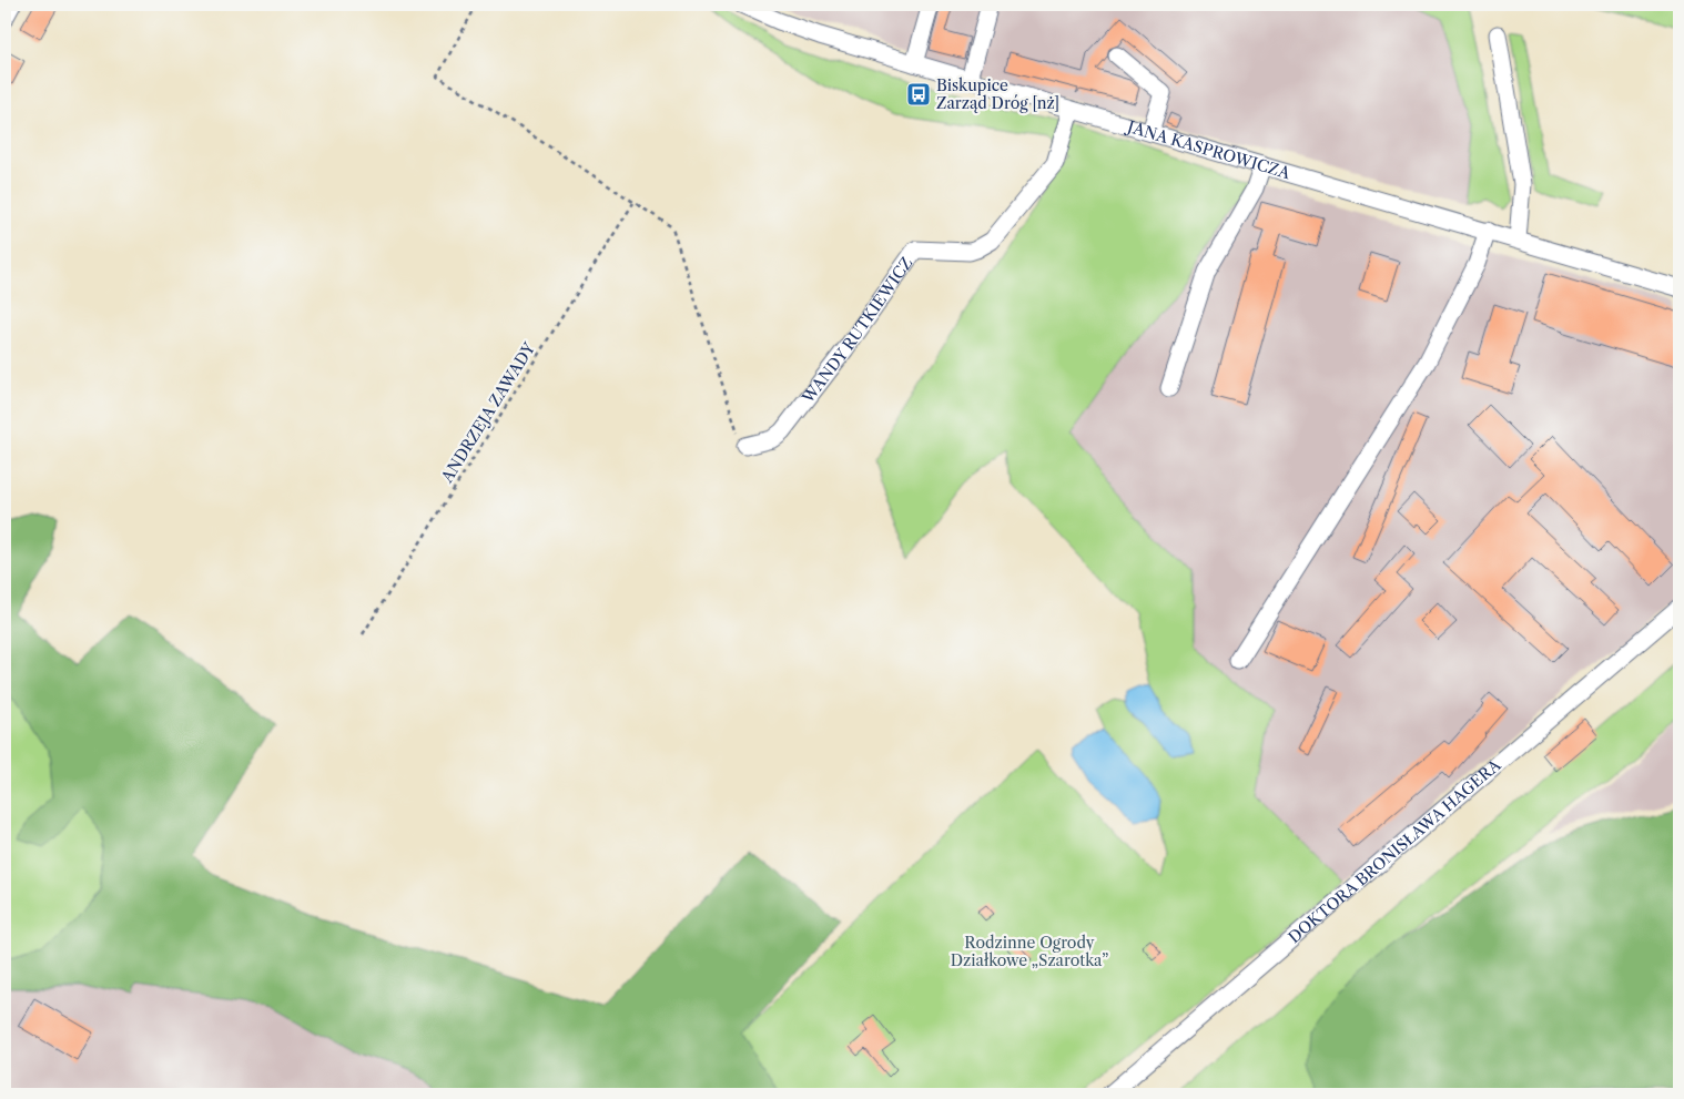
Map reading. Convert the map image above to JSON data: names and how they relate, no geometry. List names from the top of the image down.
{
  "streets": {
    "street": ["JANA KASPROWICZA", "WANDY RUTKIEWICZ", "DOKTORA BRONISŁAWA HAGERA"],
    "path": ["ANDRZEJA ZAWADY"]
  },
  "crossings": [
    ["JANA KASPROWICZA", "WANDY RUTKIEWICZ"]
  ],
  "parks": ["Rodzinne Ogrody Działkowe „Szarotka”"],
  "places": {
    "bus stop": ["Biskupice Zarząd Dróg [nż]"]
  }
}
